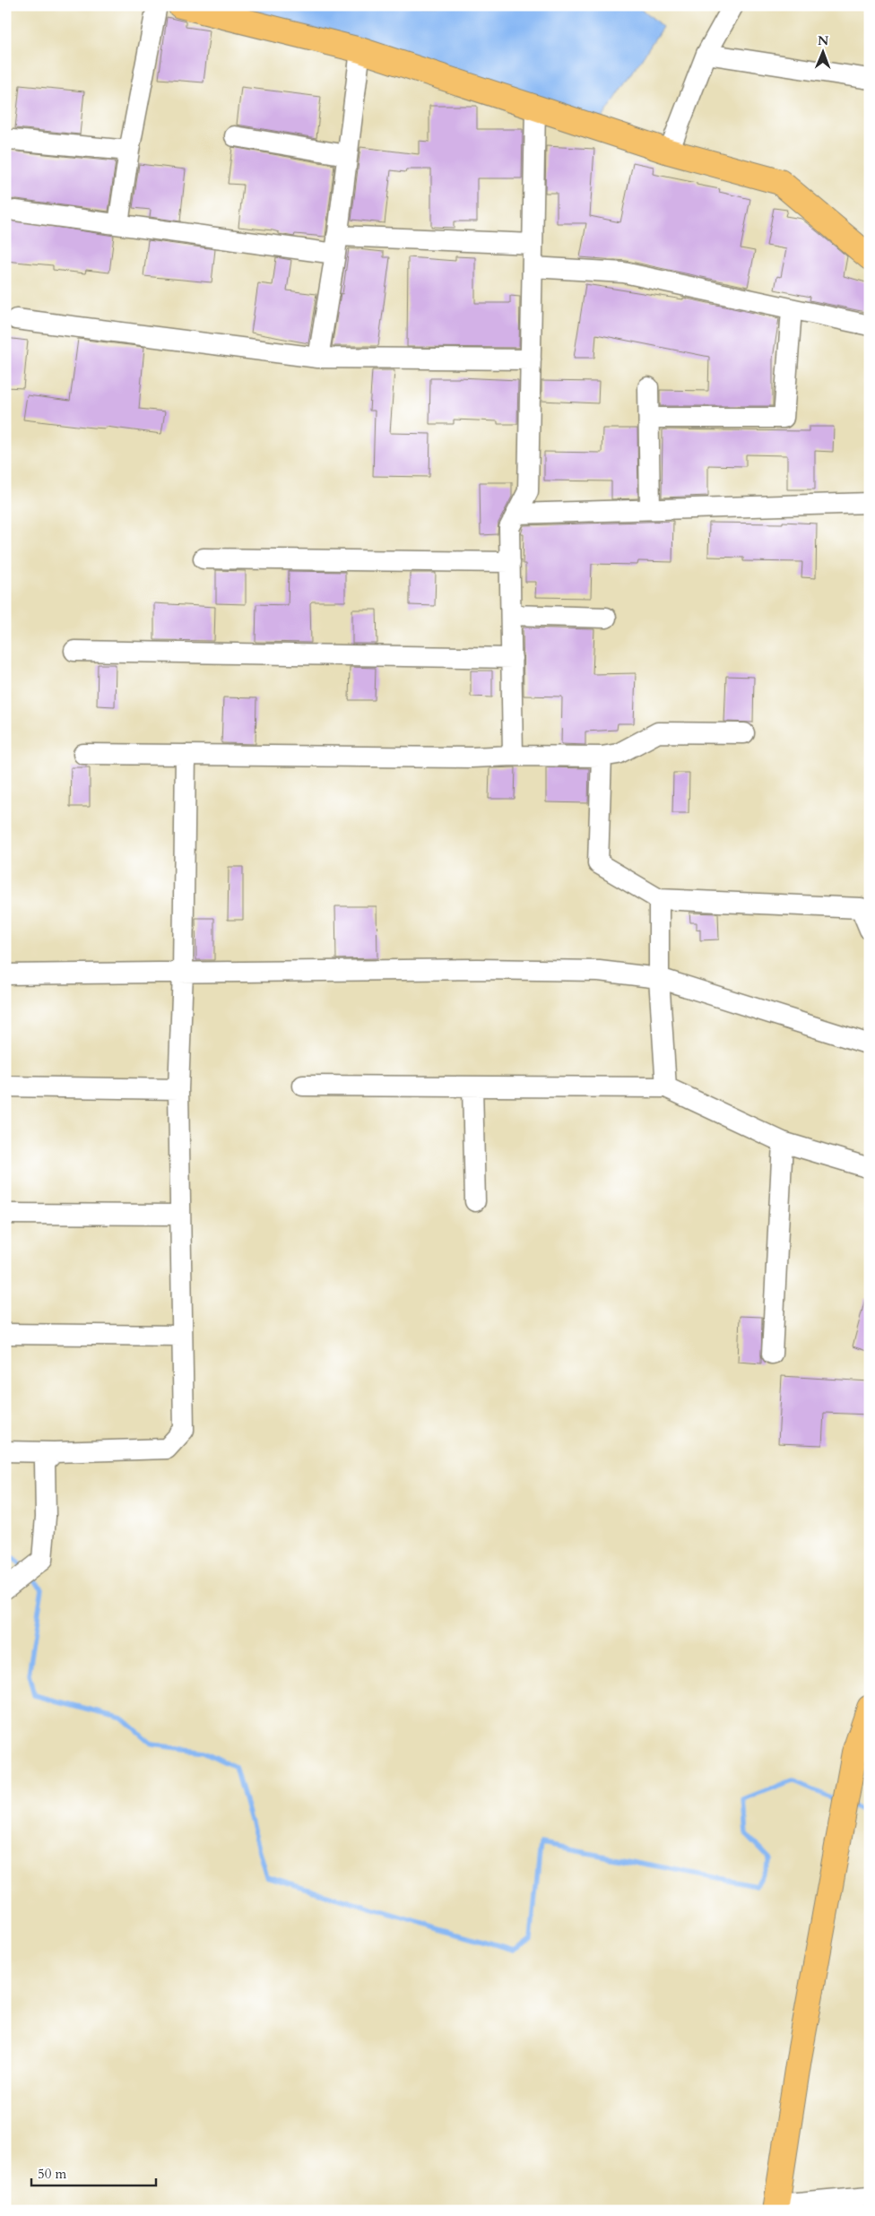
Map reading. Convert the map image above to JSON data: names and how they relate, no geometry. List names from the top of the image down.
{
  "scale_bar": "50 m",
  "north": "top"
}
